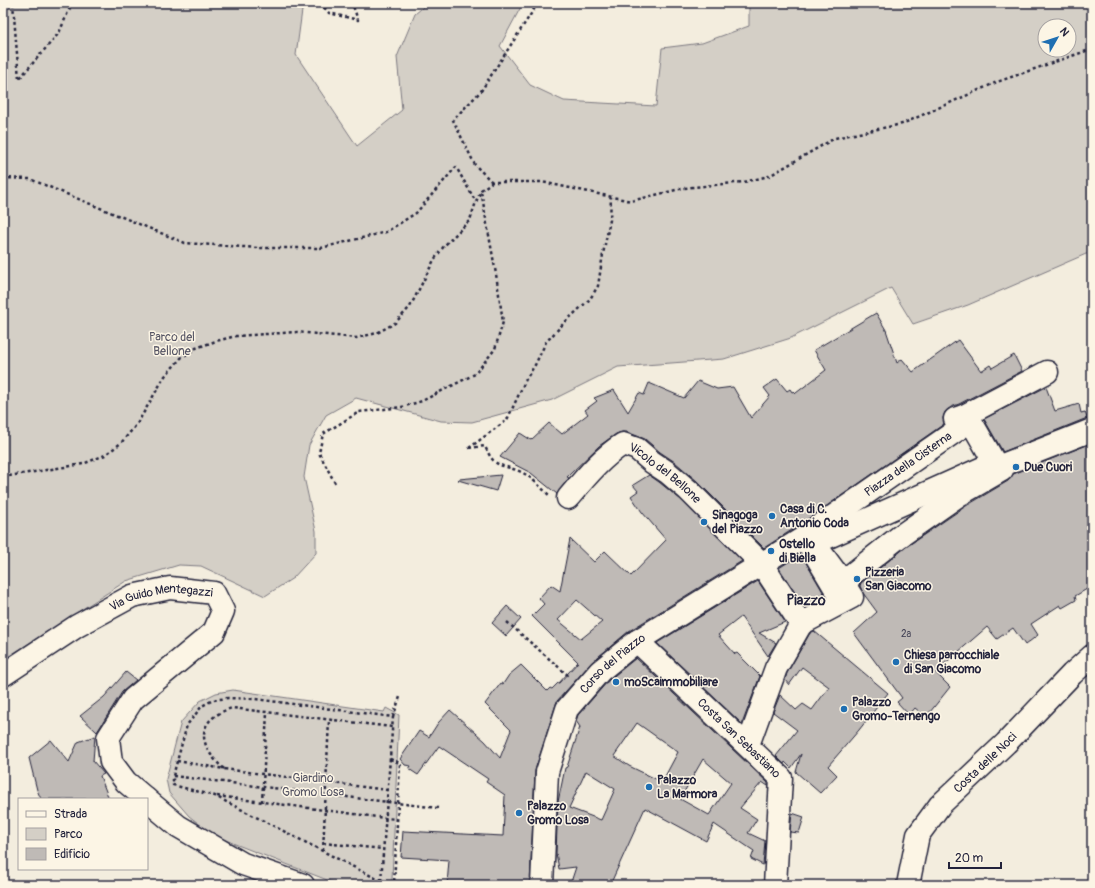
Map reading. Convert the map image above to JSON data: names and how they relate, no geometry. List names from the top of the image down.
{
  "streets": {
    "street": [
      "Piazza della Cisterna",
      "Vicolo del Bellone",
      "Via Guido Mentegazzi",
      "Corso del Piazzo",
      "Costa San Sebastiano",
      "Costa delle Noci"
    ]
  },
  "crossings": [
    ["Piazza della Cisterna", "Corso del Piazzo"],
    ["Vicolo del Bellone", "Corso del Piazzo"],
    ["Corso del Piazzo", "Costa San Sebastiano"]
  ],
  "districts": ["Piazzo"],
  "parks": ["Parco del Bellone", "Giardino Gromo Losa"],
  "places": [
    "Due Cuori",
    "Casa di C. Antonio Coda",
    "Sinagoga del Piazzo",
    "Ostello di Biella",
    "Pizzeria San Giacomo",
    "Chiesa parrocchiale di San Giacomo",
    "moScaimmobiliare",
    "Palazzo Gromo-Ternengo",
    "Palazzo La Marmora",
    "Palazzo Gromo Losa"
  ],
  "house_numbers": ["2a"],
  "legend": ["Strada", "Parco", "Edificio"],
  "scale_bar": "20 m",
  "north": "top right"
}
